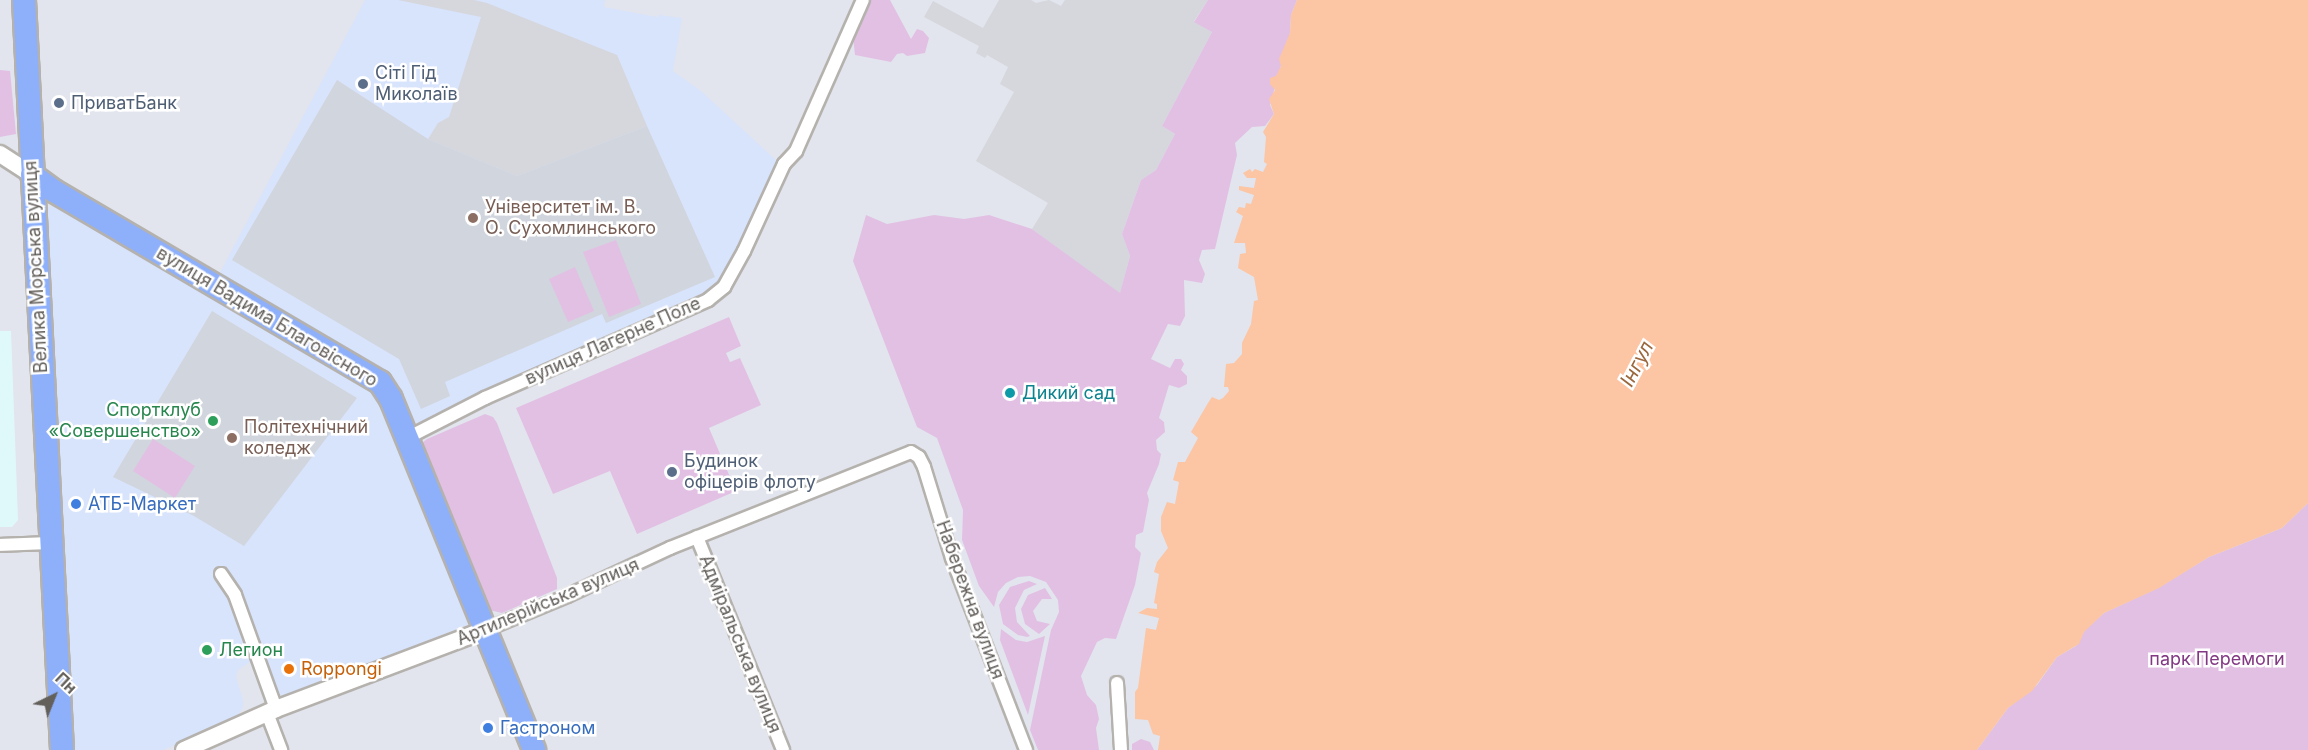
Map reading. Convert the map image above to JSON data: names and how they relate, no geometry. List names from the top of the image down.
{
  "streets": {
    "highway": ["Велика Морська вулиця", "вулиця Вадима Благовісного"],
    "street": [
      "вулиця Лагерне Поле",
      "Набережна вулиця",
      "Артилерійська вулиця",
      "Адміральська вулиця"
    ]
  },
  "crossings": [
    ["Велика Морська вулиця", "вулиця Вадима Благовісного"],
    ["вулиця Вадима Благовісного", "вулиця Лагерне Поле"],
    ["вулиця Вадима Благовісного", "Артилерійська вулиця"],
    ["Набережна вулиця", "Артилерійська вулиця"],
    ["Артилерійська вулиця", "Адміральська вулиця"]
  ],
  "water": ["Інгул"],
  "parks": ["парк Перемоги"],
  "places": [
    "Сіті Гід Миколаїв",
    "ПриватБанк",
    "Університет ім. В. О. Сухомлинського",
    "Дикий сад",
    "Спортклуб «Совершенство»",
    "Політехнічний коледж",
    "Будинок офіцерів флоту",
    "АТБ-Маркет",
    "Легион",
    "Roppongi",
    "Гастроном"
  ],
  "north": "top right"
}
